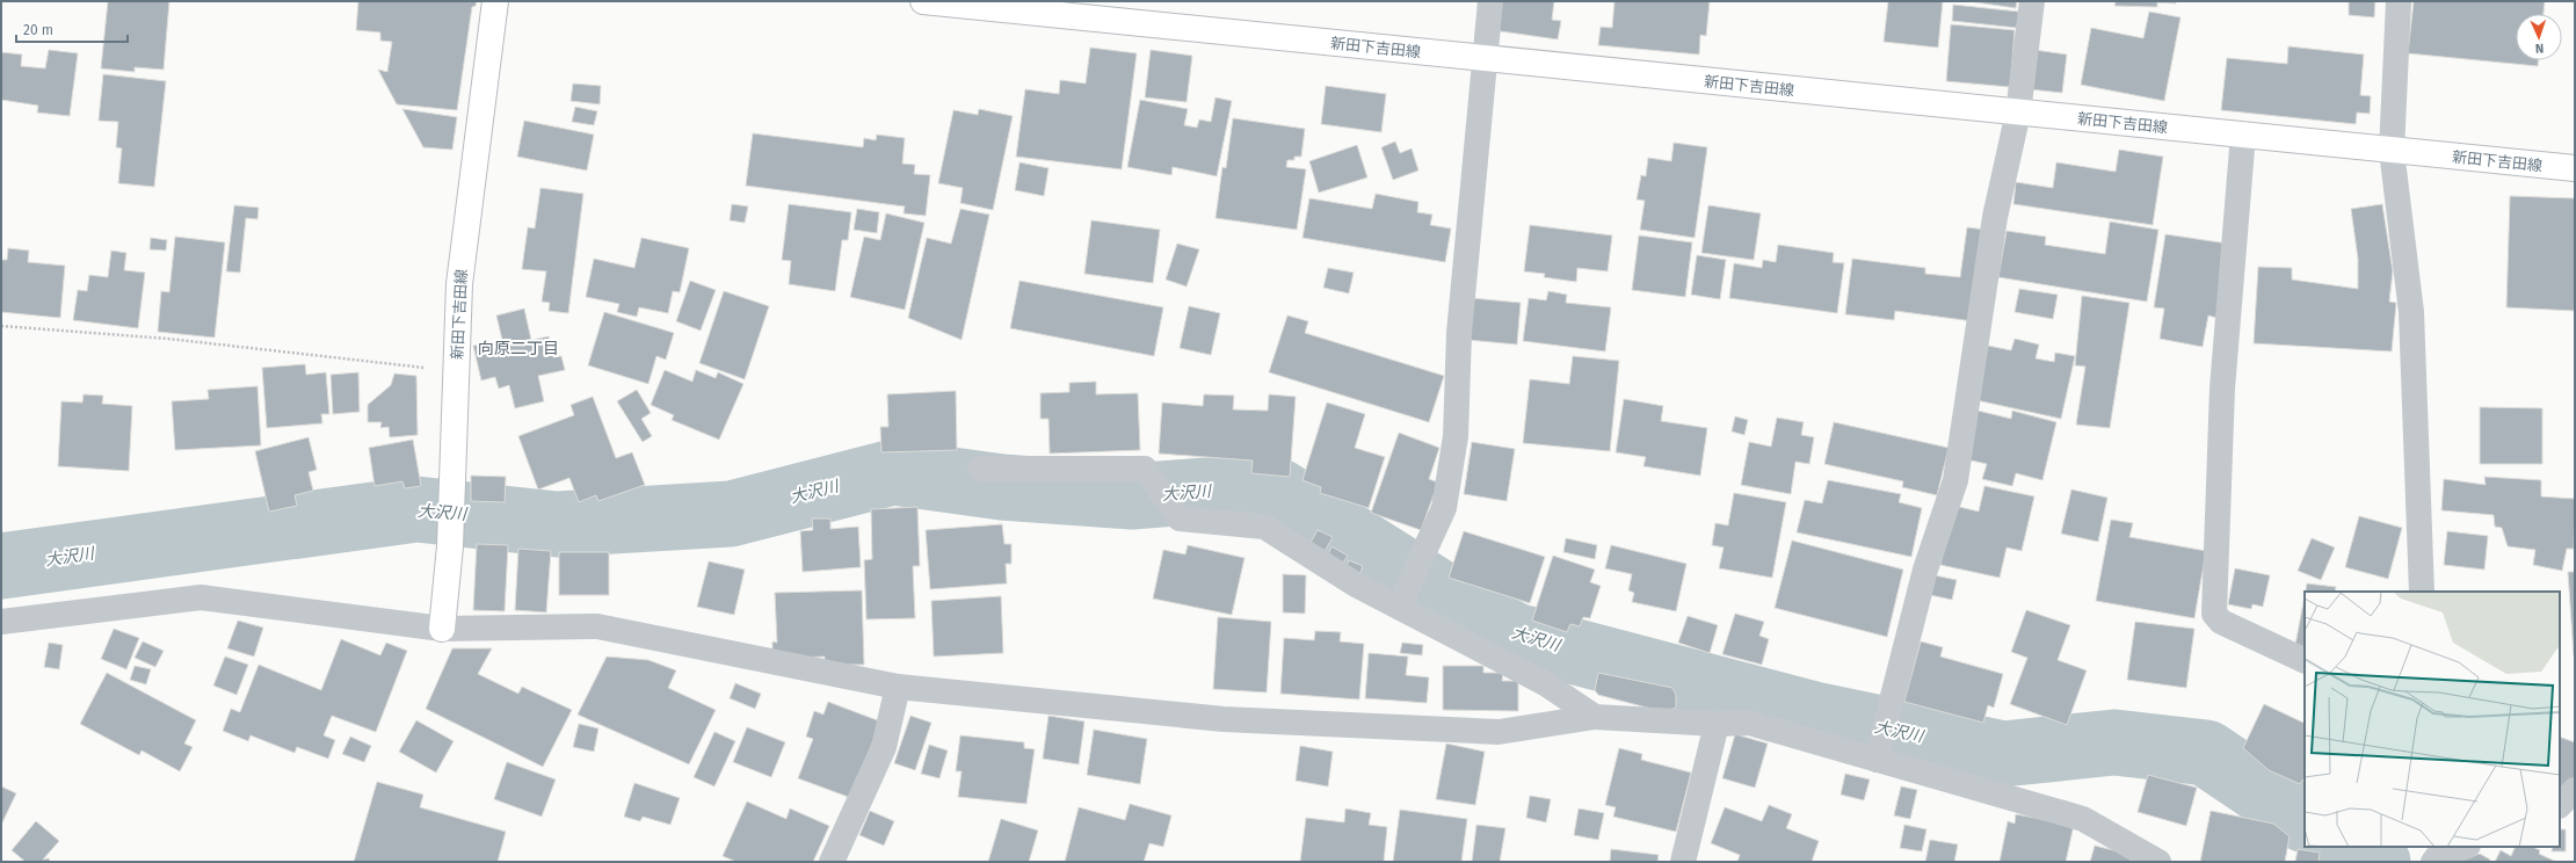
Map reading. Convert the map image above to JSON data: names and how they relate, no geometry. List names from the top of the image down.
{
  "streets": {
    "main road": ["新田下吉田線"]
  },
  "districts": ["向原二丁目"],
  "water": ["大沢川"],
  "scale_bar": "20 m",
  "north": "bottom"
}
